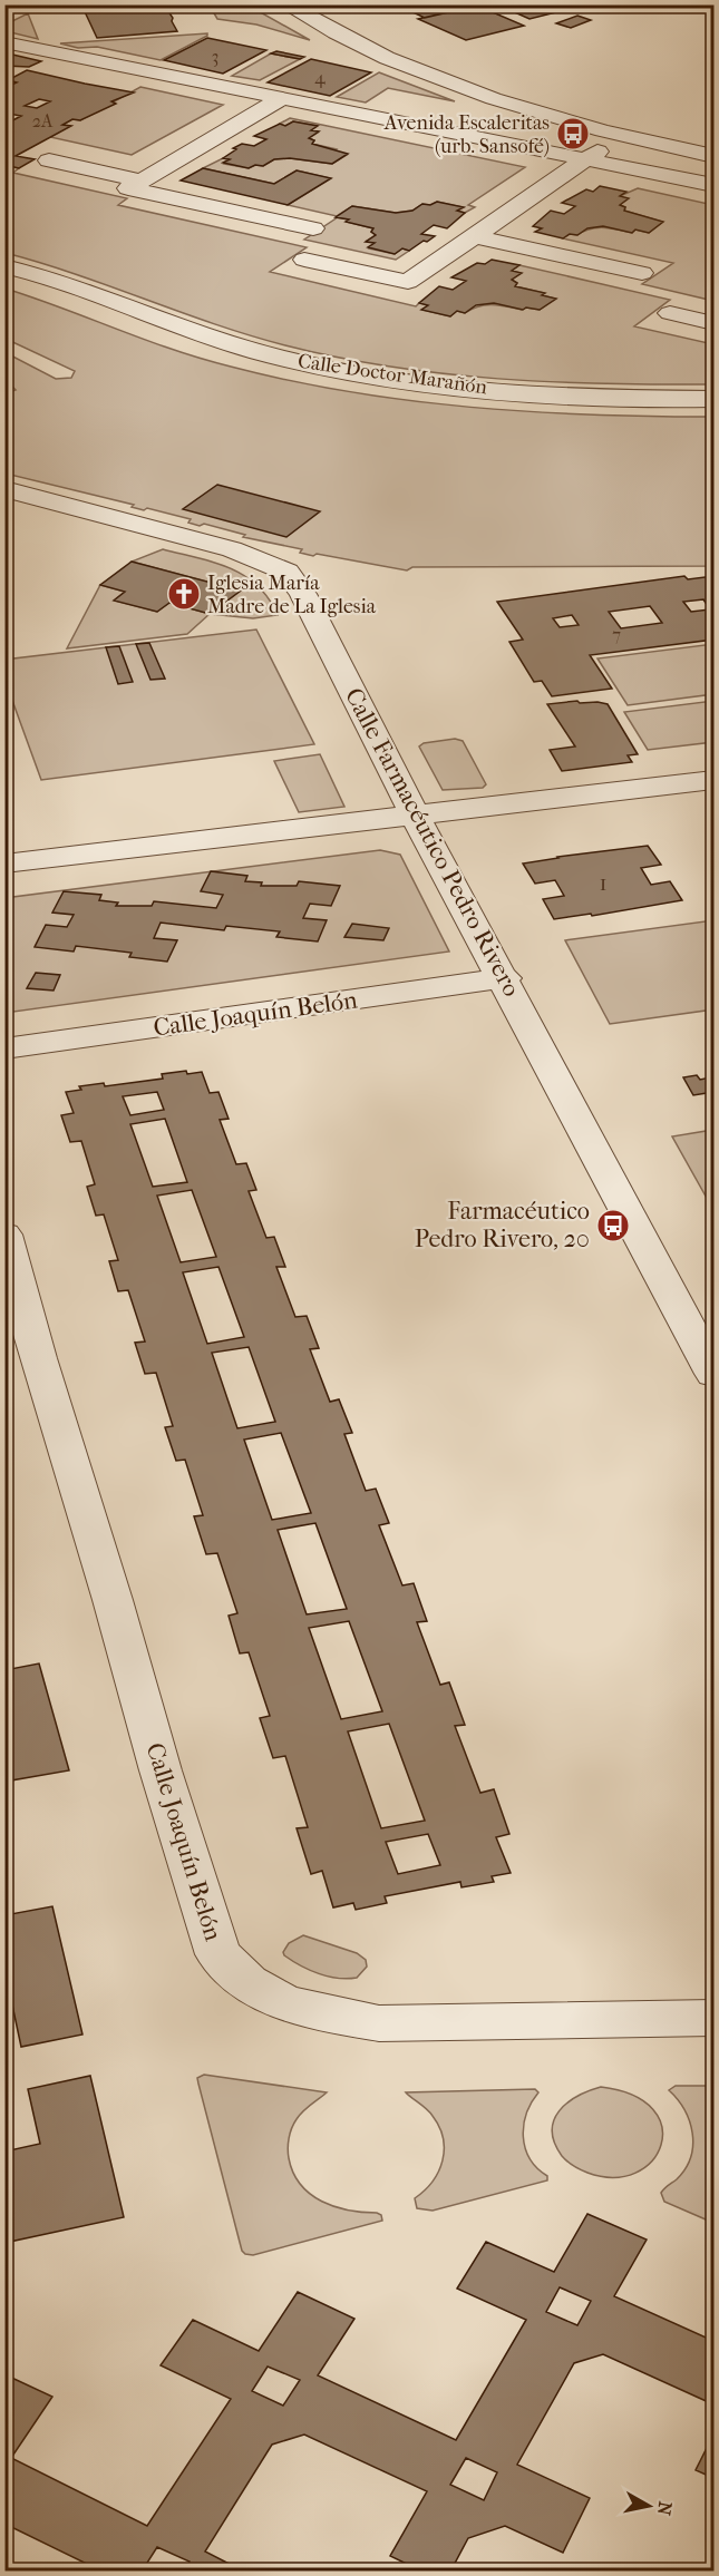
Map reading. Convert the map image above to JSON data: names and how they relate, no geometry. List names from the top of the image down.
{
  "streets": {
    "street": ["Calle Doctor Marañón", "Calle Farmacéutico Pedro Rivero", "Calle Joaquín Belón"]
  },
  "crossings": [
    ["Calle Farmacéutico Pedro Rivero", "Calle Joaquín Belón"]
  ],
  "places": {
    "bus stop": ["Avenida Escaleritas (urb. Sansofé)", "Farmacéutico Pedro Rivero, 20"],
    "church": ["Iglesia María Madre de La Iglesia"]
  },
  "house_numbers": [
    "3",
    "4",
    "2A",
    "7",
    "1"
  ],
  "north": "right"
}
